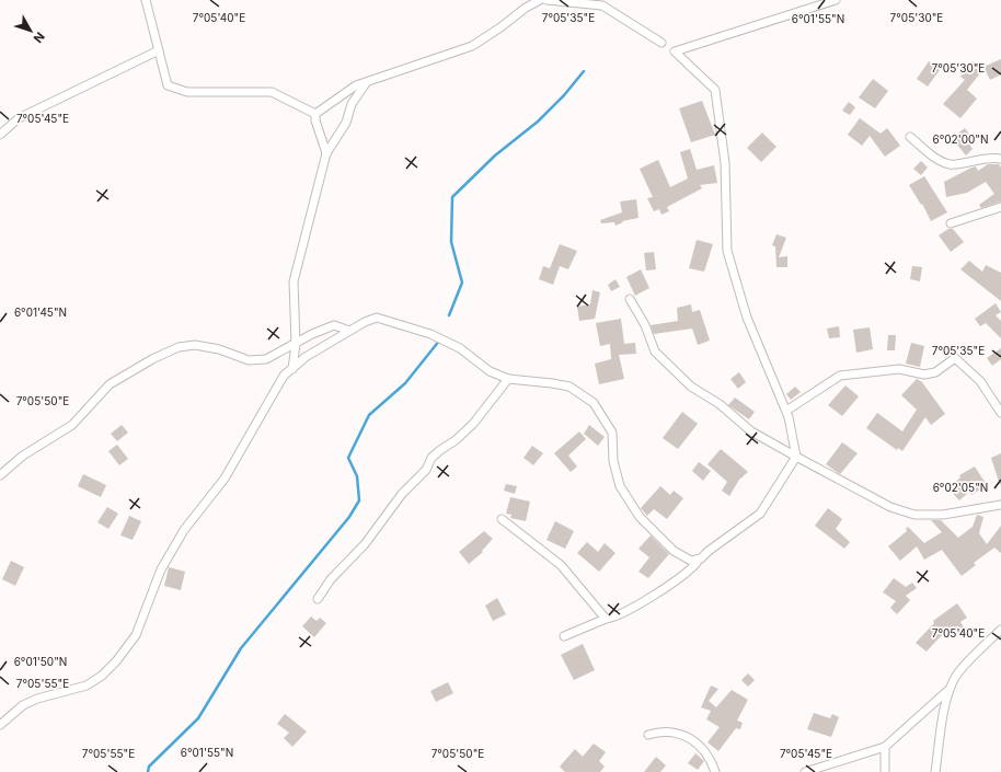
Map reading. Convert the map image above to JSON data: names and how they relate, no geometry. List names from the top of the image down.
{
  "north": "bottom right",
  "coordinates": [
    "7°05'30\"E",
    "7°05'40\"E",
    "7°05'35\"E",
    "6°01'55\"N",
    "7°05'45\"E",
    "6°02'00\"N",
    "6°01'45\"N",
    "7°05'50\"E",
    "6°02'05\"N",
    "6°01'50\"N",
    "7°05'55\"E"
  ]
}
